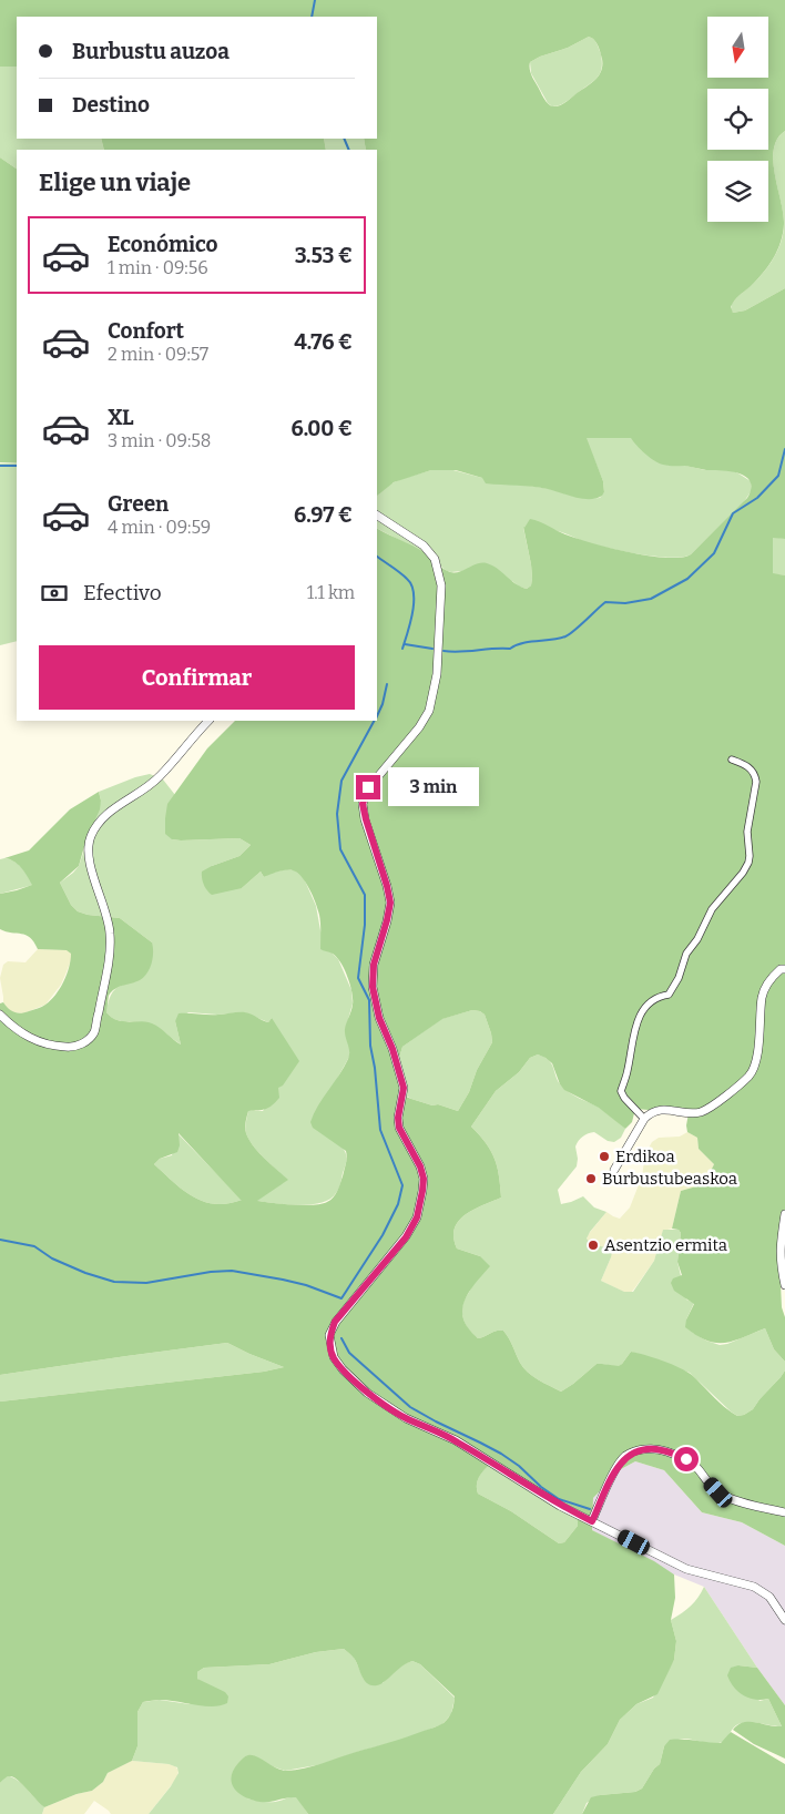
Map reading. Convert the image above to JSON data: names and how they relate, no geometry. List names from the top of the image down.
{
  "places": ["Erdikoa", "Burbustubeaskoa", "Asentzio ermita"],
  "north": "bottom",
  "page": {
    "banner": ["Burbustu auzoa", "Destino"],
    "heading": "Elige un viaje",
    "list": [
      {
        "name": "Económico",
        "note": "1 min · 09:56",
        "value": "3.53 €"
      },
      {
        "name": "Confort",
        "note": "2 min · 09:57",
        "value": "4.76 €"
      },
      {
        "name": "XL",
        "note": "3 min · 09:58",
        "value": "6.00 €"
      },
      {
        "name": "Green",
        "note": "4 min · 09:59",
        "value": "6.97 €"
      }
    ],
    "pay": ["Efectivo", "1.1 km"],
    "buttons": "Confirmar",
    "bubble": "3 min"
  }
}
